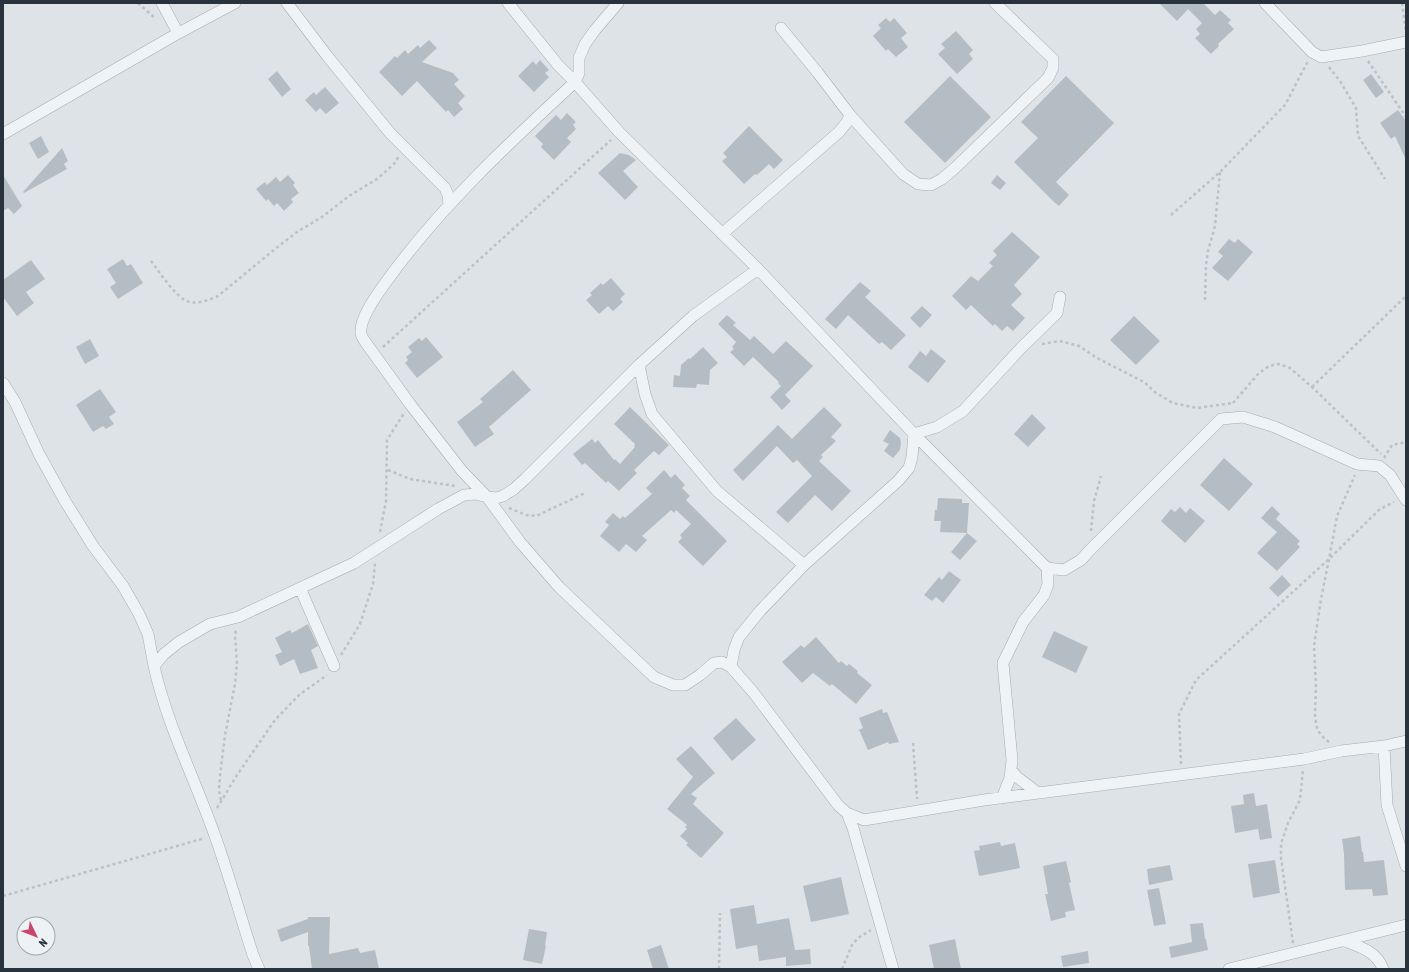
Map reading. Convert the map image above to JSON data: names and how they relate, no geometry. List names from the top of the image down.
{
  "north": "bottom right"
}
